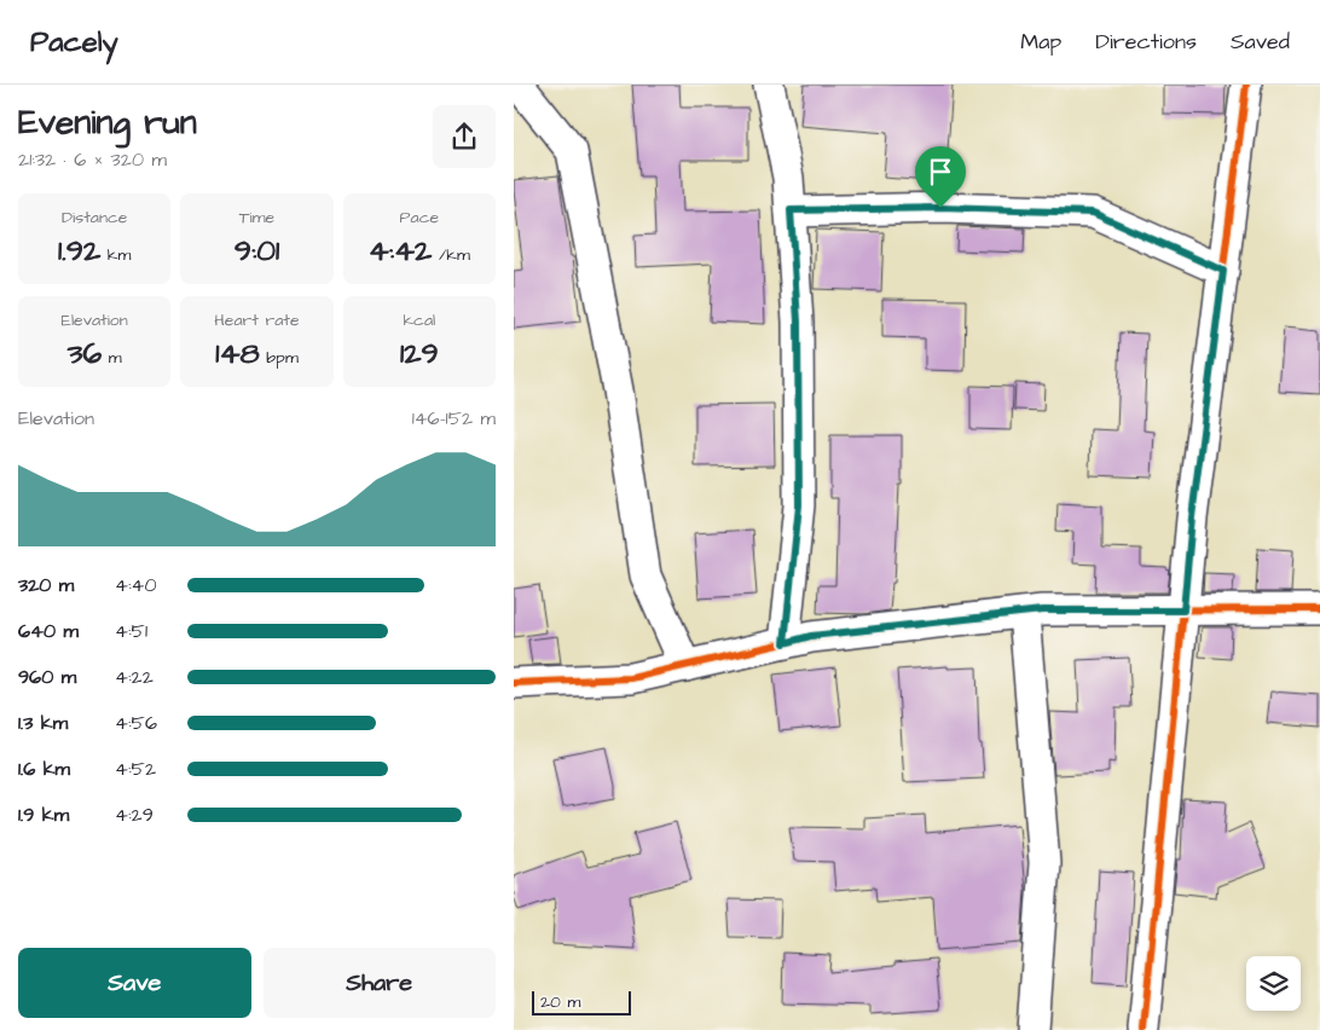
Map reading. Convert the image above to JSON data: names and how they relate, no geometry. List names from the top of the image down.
{
  "scale_bar": "20 m",
  "page": {
    "header": "Pacely",
    "nav": ["Map", "Directions", "Saved"],
    "heading": ["Evening run", "21:32 · 6 × 320 m"],
    "stats": [
      ["Distance", "1.92 km"],
      ["Time", "9:01"],
      ["Pace", "4:42 /km"],
      ["Elevation", "36 m"],
      ["Heart rate", "148 bpm"],
      ["kcal", "129"]
    ],
    "chart": ["Elevation", "146–152 m"],
    "list": [
      {
        "name": "320 m",
        "note": "4:40"
      },
      {
        "name": "640 m",
        "note": "4:51"
      },
      {
        "name": "960 m",
        "note": "4:22"
      },
      {
        "name": "1.3 km",
        "note": "4:56"
      },
      {
        "name": "1.6 km",
        "note": "4:52"
      },
      {
        "name": "1.9 km",
        "note": "4:29"
      }
    ],
    "buttons": ["Save", "Share"],
    "scale": "20 m"
  }
}
